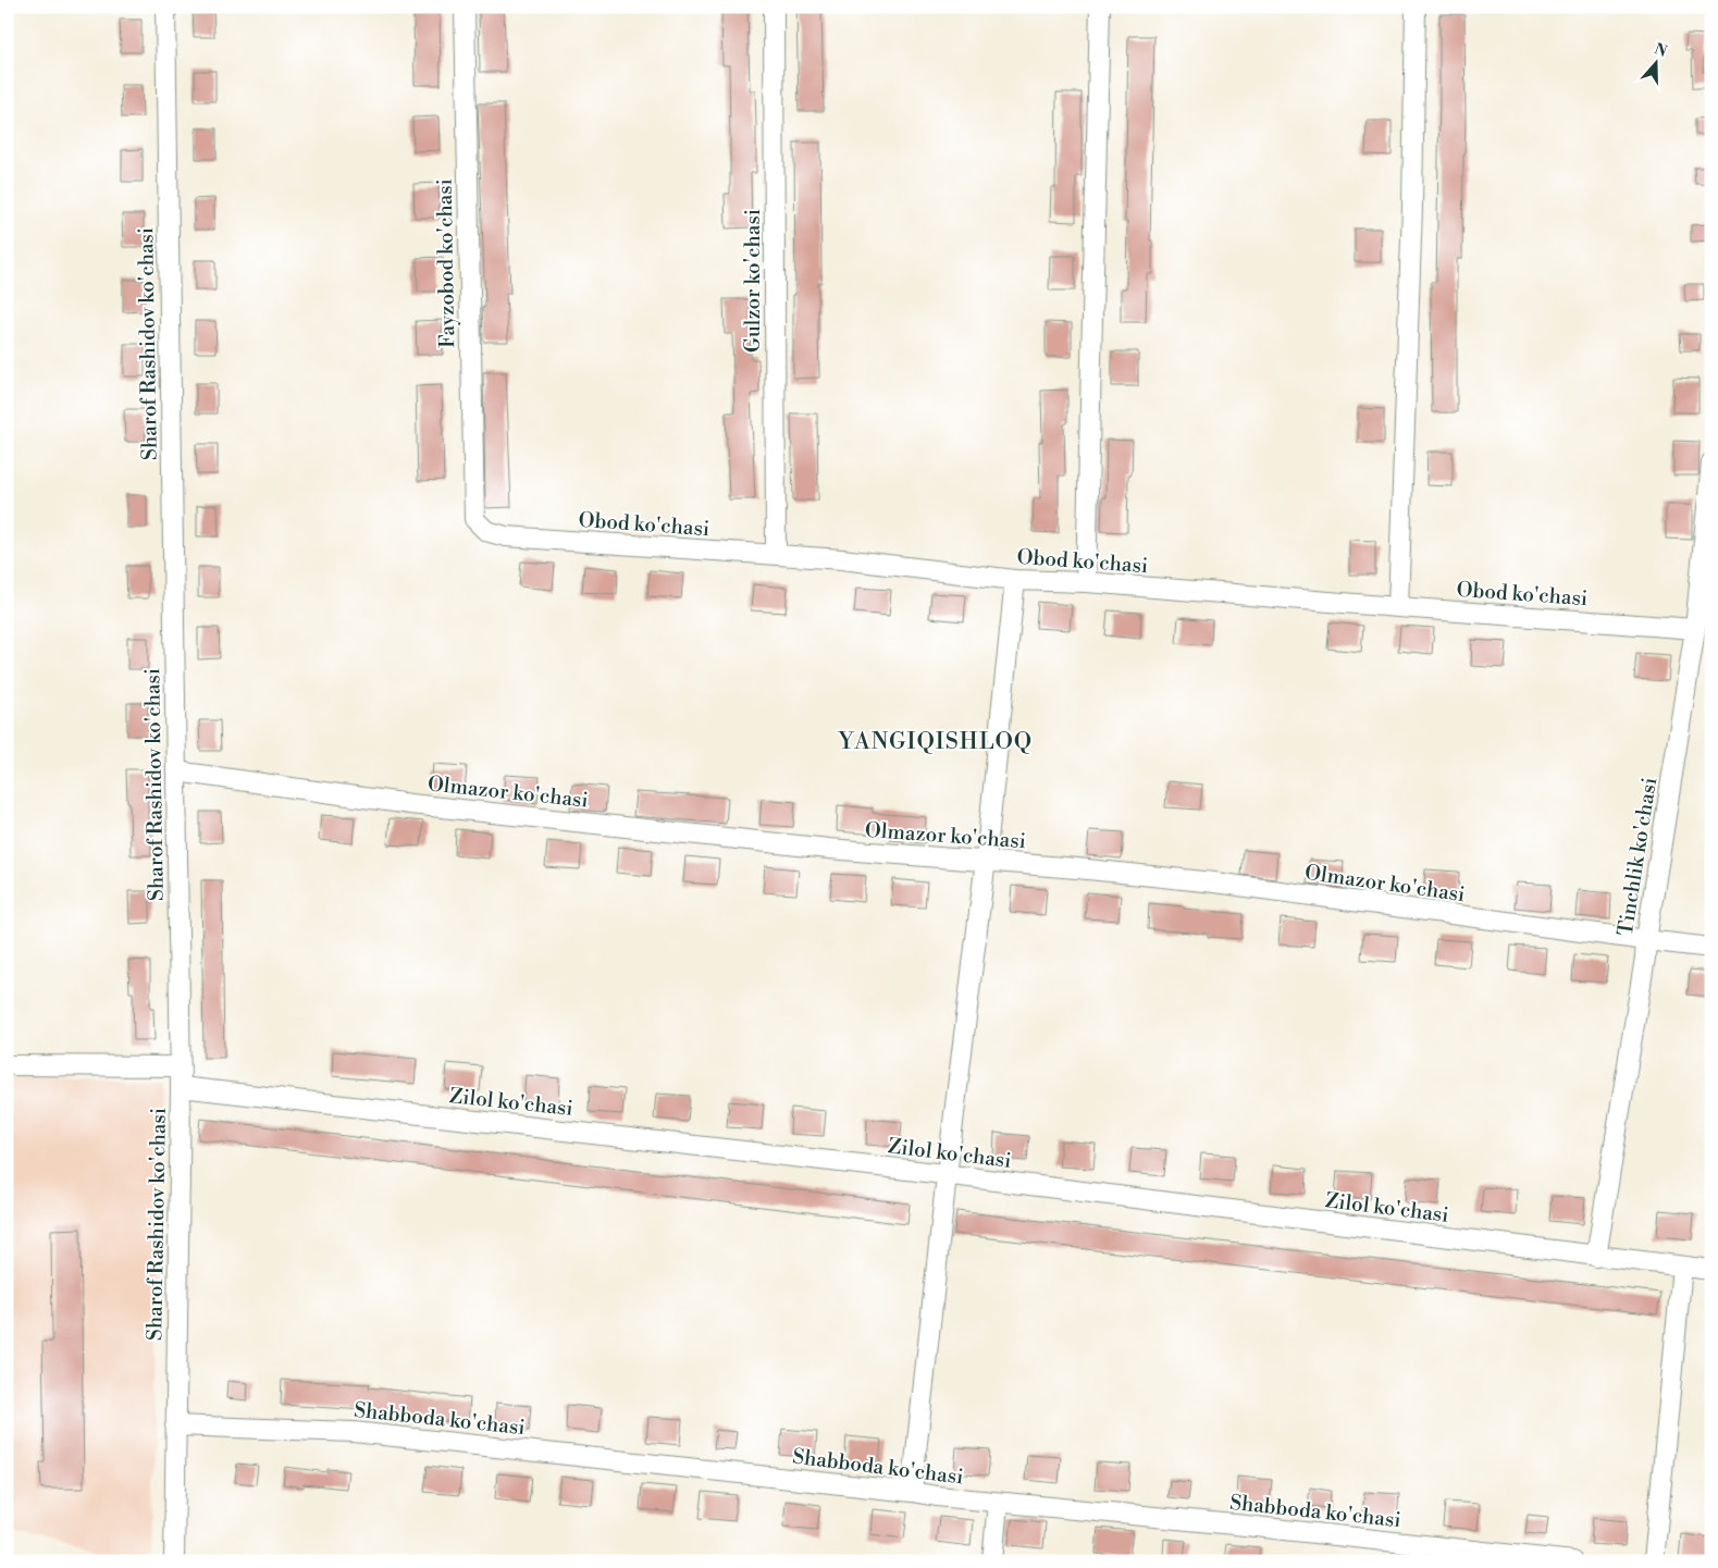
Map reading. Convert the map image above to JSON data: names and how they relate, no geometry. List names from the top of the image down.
{
  "streets": {
    "street": [
      "Fayzobod ko'chasi",
      "Gulzor ko'chasi",
      "Sharof Rashidov ko'chasi",
      "Obod ko'chasi",
      "Olmazor ko'chasi",
      "Tinchlik ko'chasi",
      "Zilol ko'chasi",
      "Shabboda ko'chasi"
    ]
  },
  "crossings": [
    ["Fayzobod ko'chasi", "Obod ko'chasi"],
    ["Gulzor ko'chasi", "Obod ko'chasi"],
    ["Sharof Rashidov ko'chasi", "Olmazor ko'chasi"],
    ["Sharof Rashidov ko'chasi", "Zilol ko'chasi"],
    ["Sharof Rashidov ko'chasi", "Shabboda ko'chasi"],
    ["Obod ko'chasi", "Tinchlik ko'chasi"],
    ["Olmazor ko'chasi", "Tinchlik ko'chasi"],
    ["Tinchlik ko'chasi", "Zilol ko'chasi"]
  ],
  "districts": ["YANGIQISHLOQ"],
  "north": "top"
}
